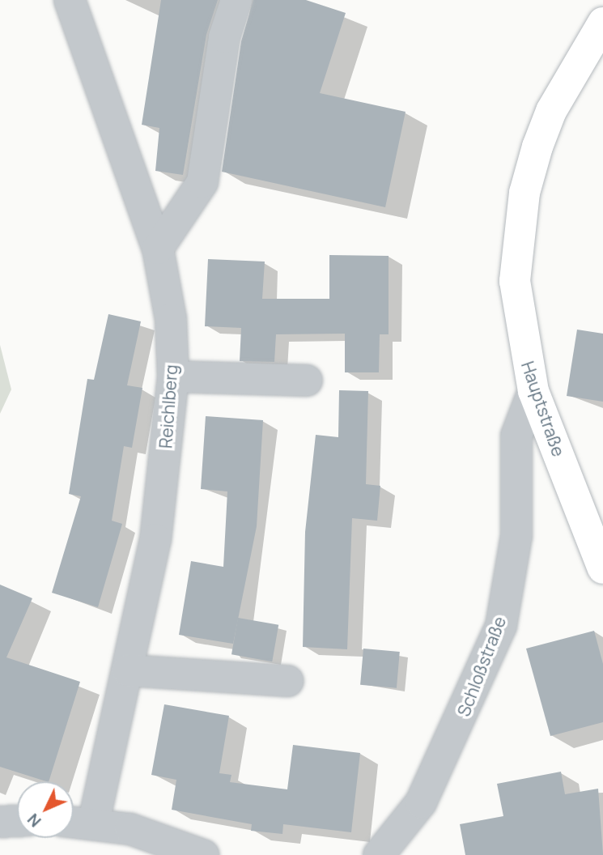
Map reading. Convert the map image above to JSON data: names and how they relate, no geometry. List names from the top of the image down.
{
  "streets": {
    "main road": ["Hauptstraße"],
    "street": ["Reichlberg", "Schloßstraße"]
  },
  "crossings": [
    ["Hauptstraße", "Schloßstraße"]
  ],
  "north": "bottom left"
}
